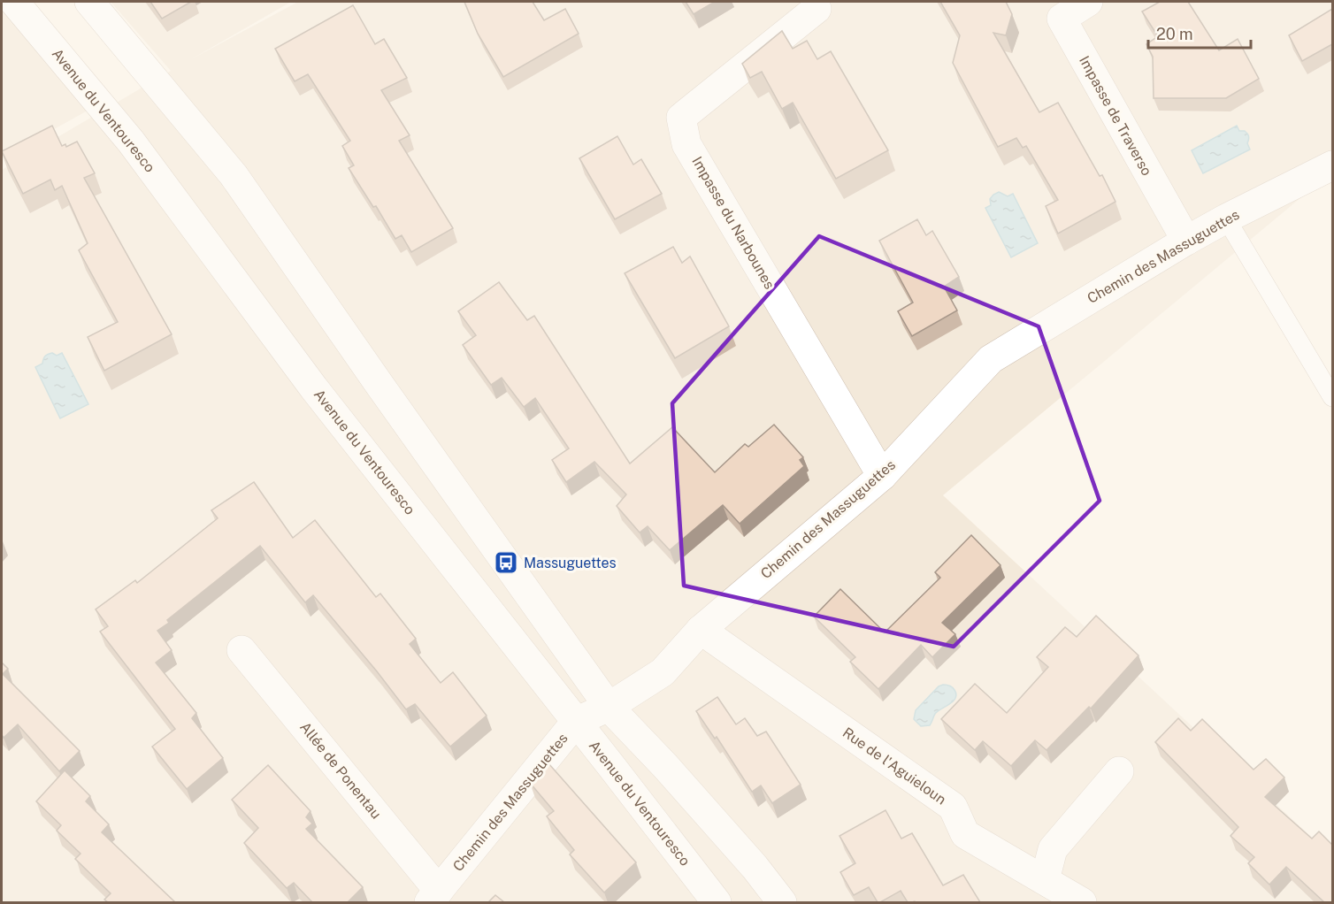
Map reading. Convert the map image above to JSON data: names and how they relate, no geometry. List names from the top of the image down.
{
  "streets": {
    "street": [
      "Avenue du Ventouresco",
      "Impasse de Traverso",
      "Impasse du Narbounes",
      "Chemin des Massuguettes",
      "Rue de l'Aguieloun",
      "Allée de Ponentau"
    ]
  },
  "crossings": [
    ["Avenue du Ventouresco", "Chemin des Massuguettes"],
    ["Impasse de Traverso", "Chemin des Massuguettes"],
    ["Impasse du Narbounes", "Chemin des Massuguettes"],
    ["Chemin des Massuguettes", "Rue de l'Aguieloun"],
    ["Chemin des Massuguettes", "Allée de Ponentau"]
  ],
  "places": {
    "bus stop": ["Massuguettes"]
  },
  "scale_bar": "20 m"
}
